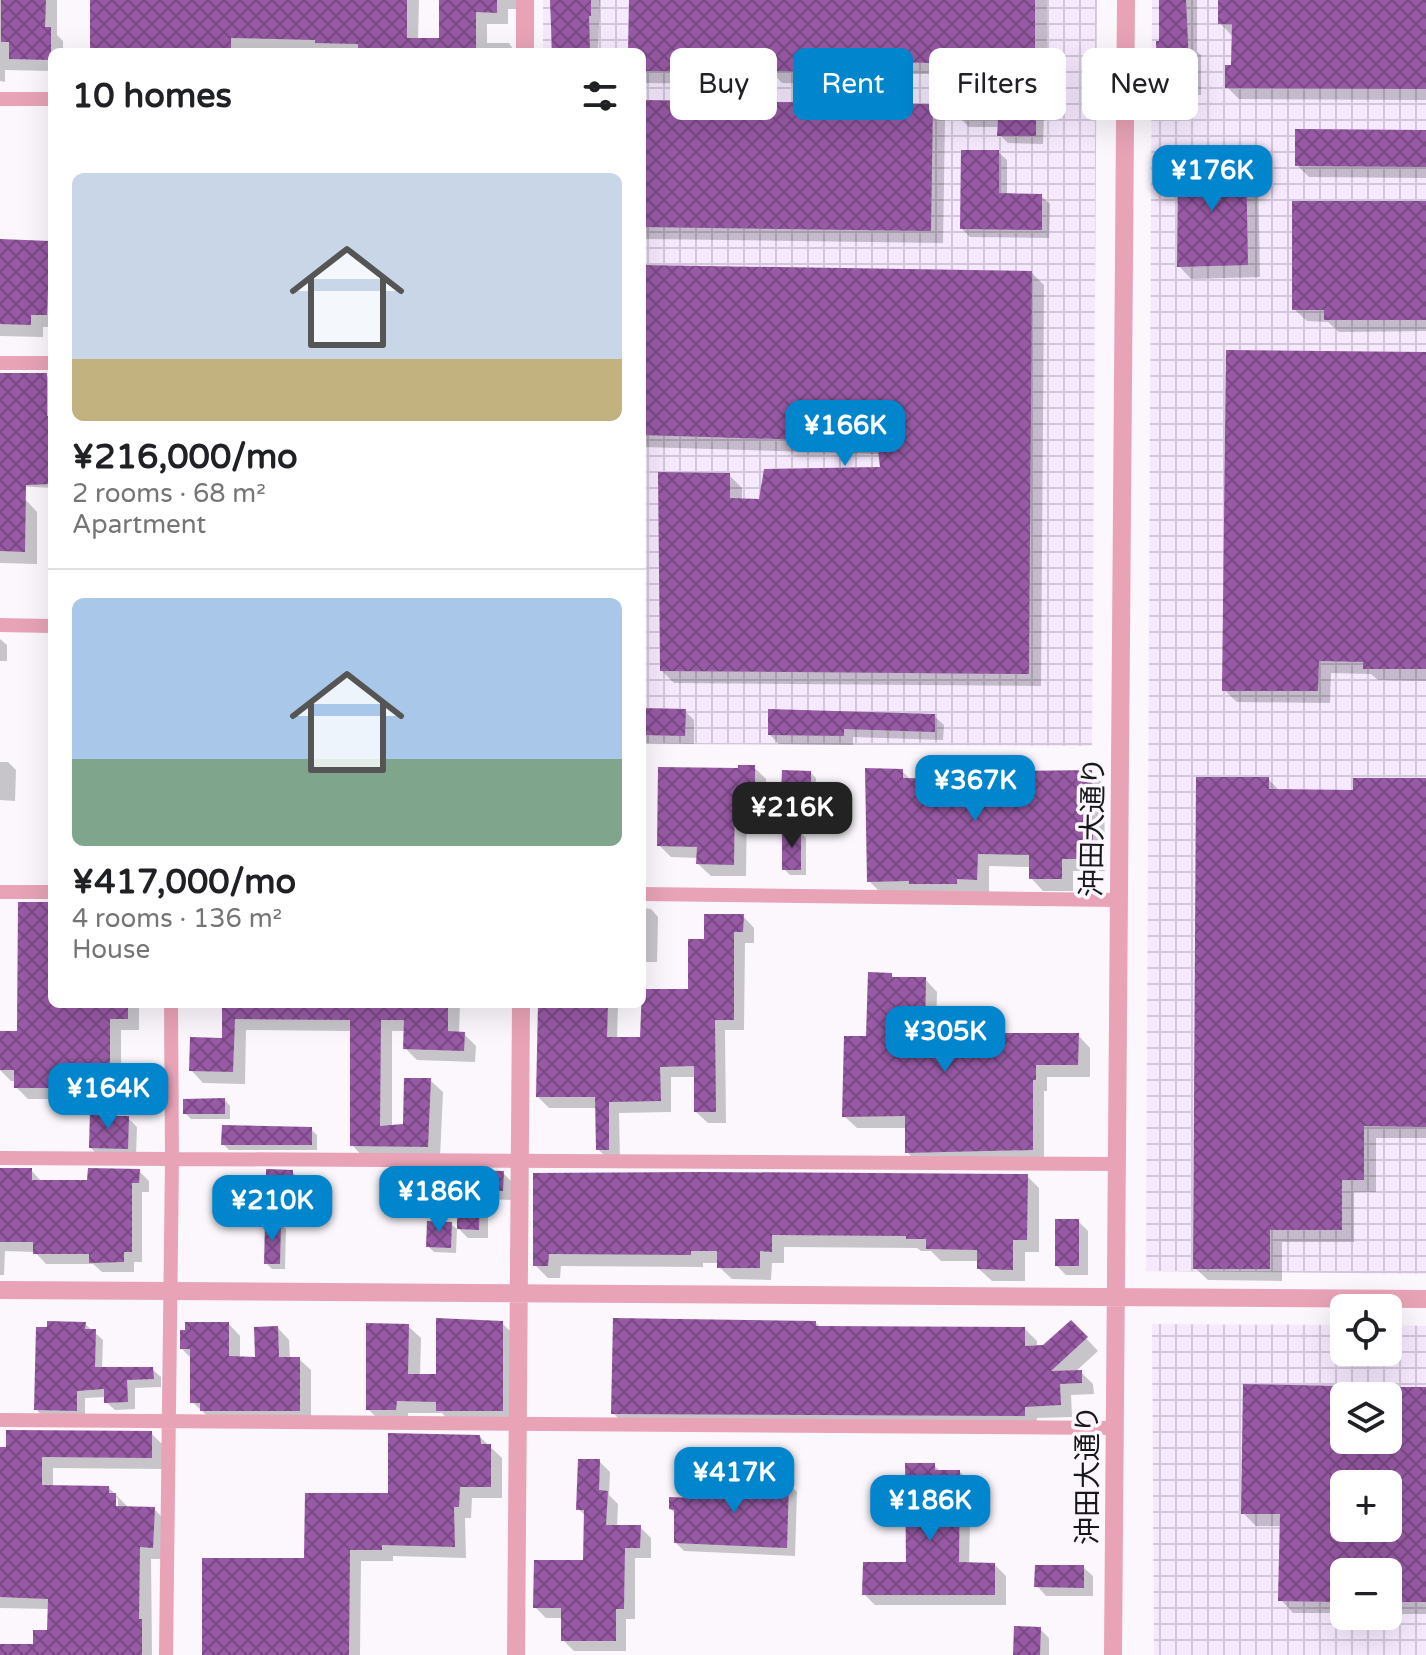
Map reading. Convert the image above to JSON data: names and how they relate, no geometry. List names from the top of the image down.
{
  "streets": {
    "street": ["沖田大通り"]
  },
  "page": {
    "chip": [
      "Buy",
      "Rent",
      "Filters",
      "New"
    ],
    "heading": "10 homes",
    "list": [
      {
        "name": "¥216,000/mo",
        "note": "2 rooms · 68 m² · Apartment"
      },
      {
        "name": "¥417,000/mo",
        "note": "4 rooms · 136 m² · House"
      }
    ],
    "price": [
      "¥176K",
      "¥166K",
      "¥367K",
      "¥216K",
      "¥305K",
      "¥164K",
      "¥186K",
      "¥210K",
      "¥417K",
      "¥186K"
    ],
    "map_buttons": ["+", "−"]
  }
}
